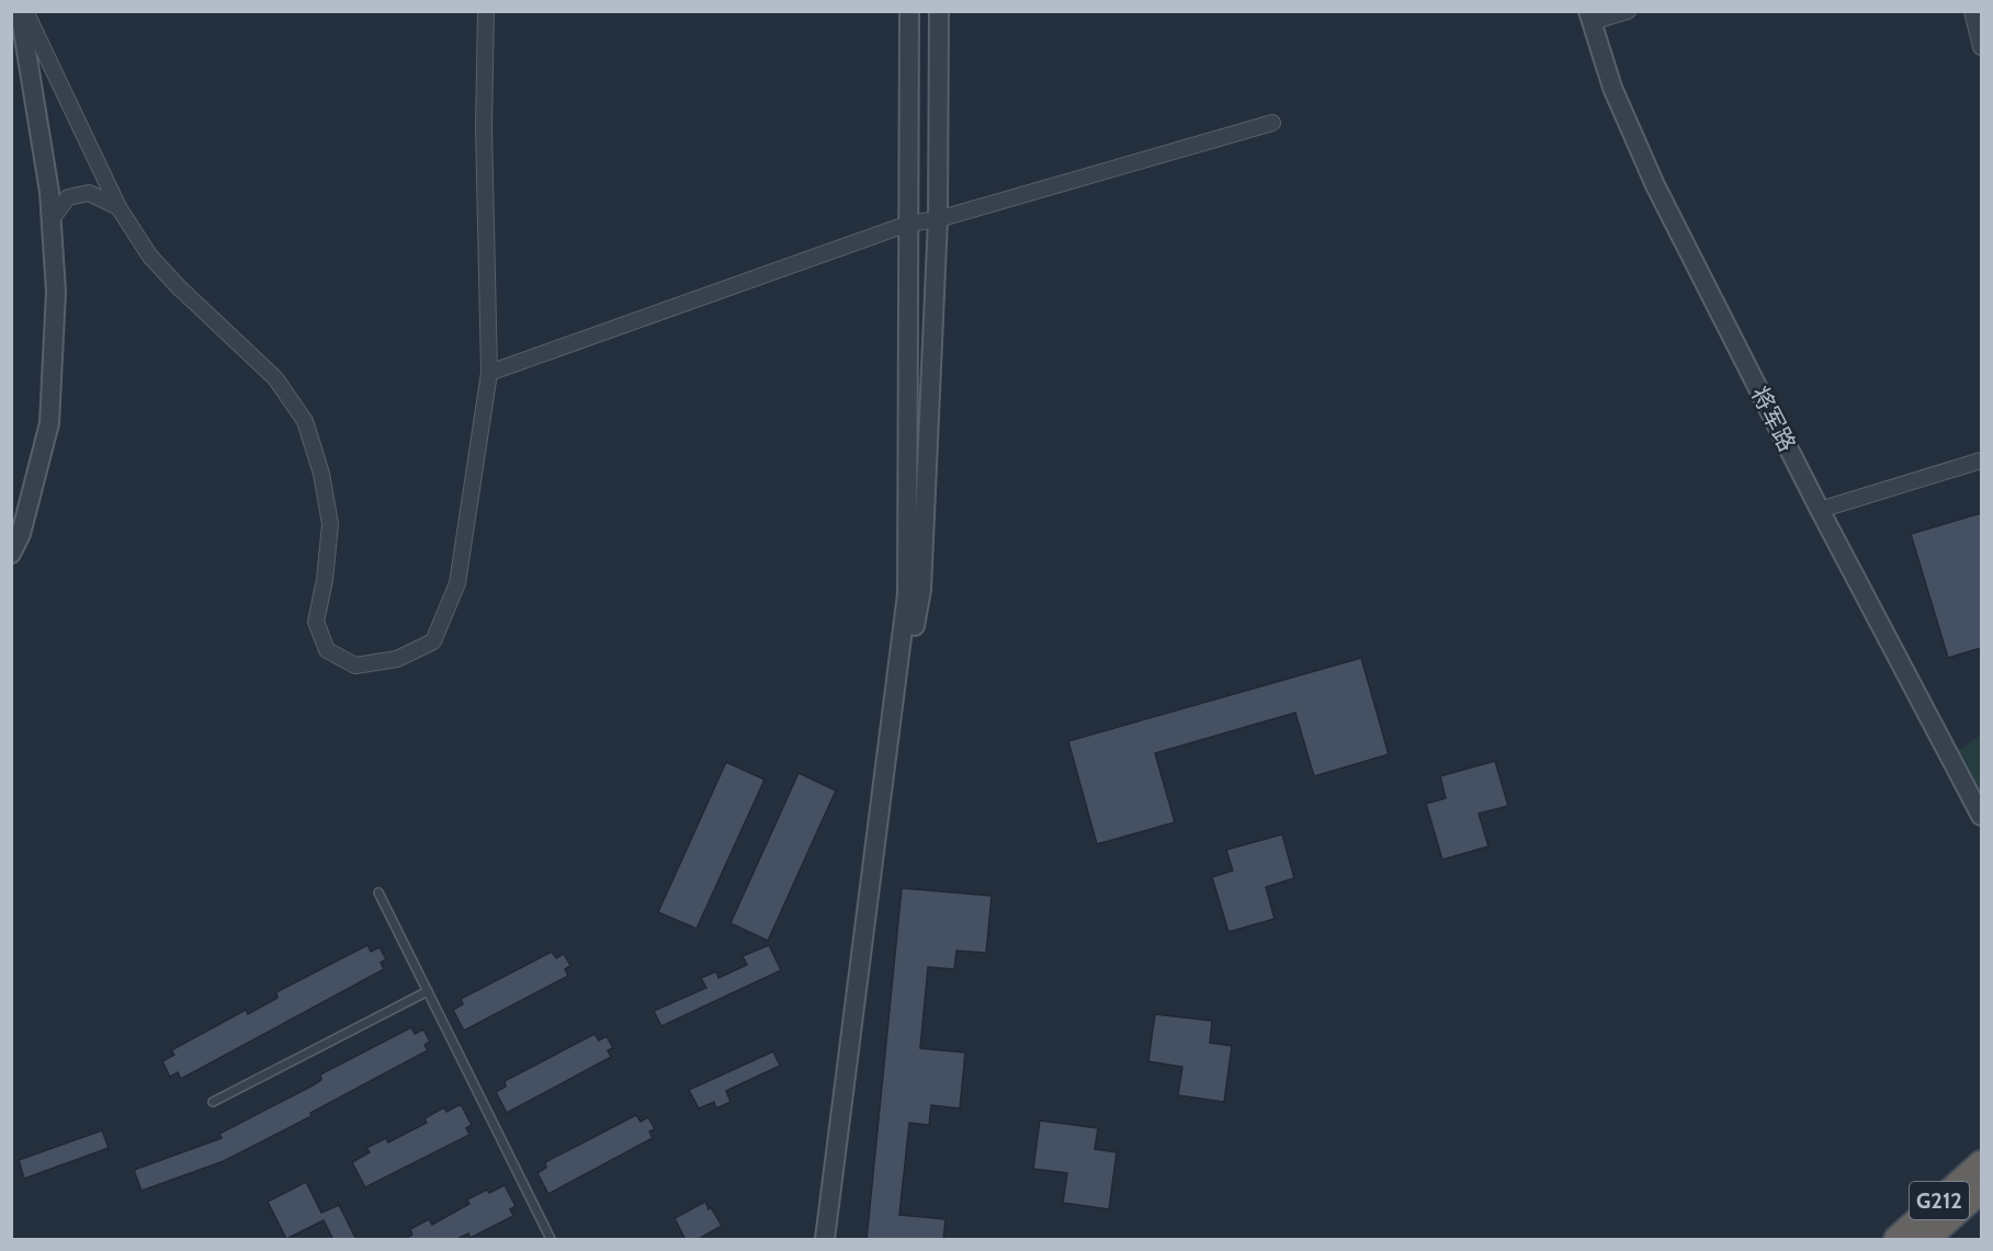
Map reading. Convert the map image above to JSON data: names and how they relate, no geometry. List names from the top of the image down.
{
  "streets": {
    "highway": ["G212"],
    "street": ["将军路"]
  }
}
